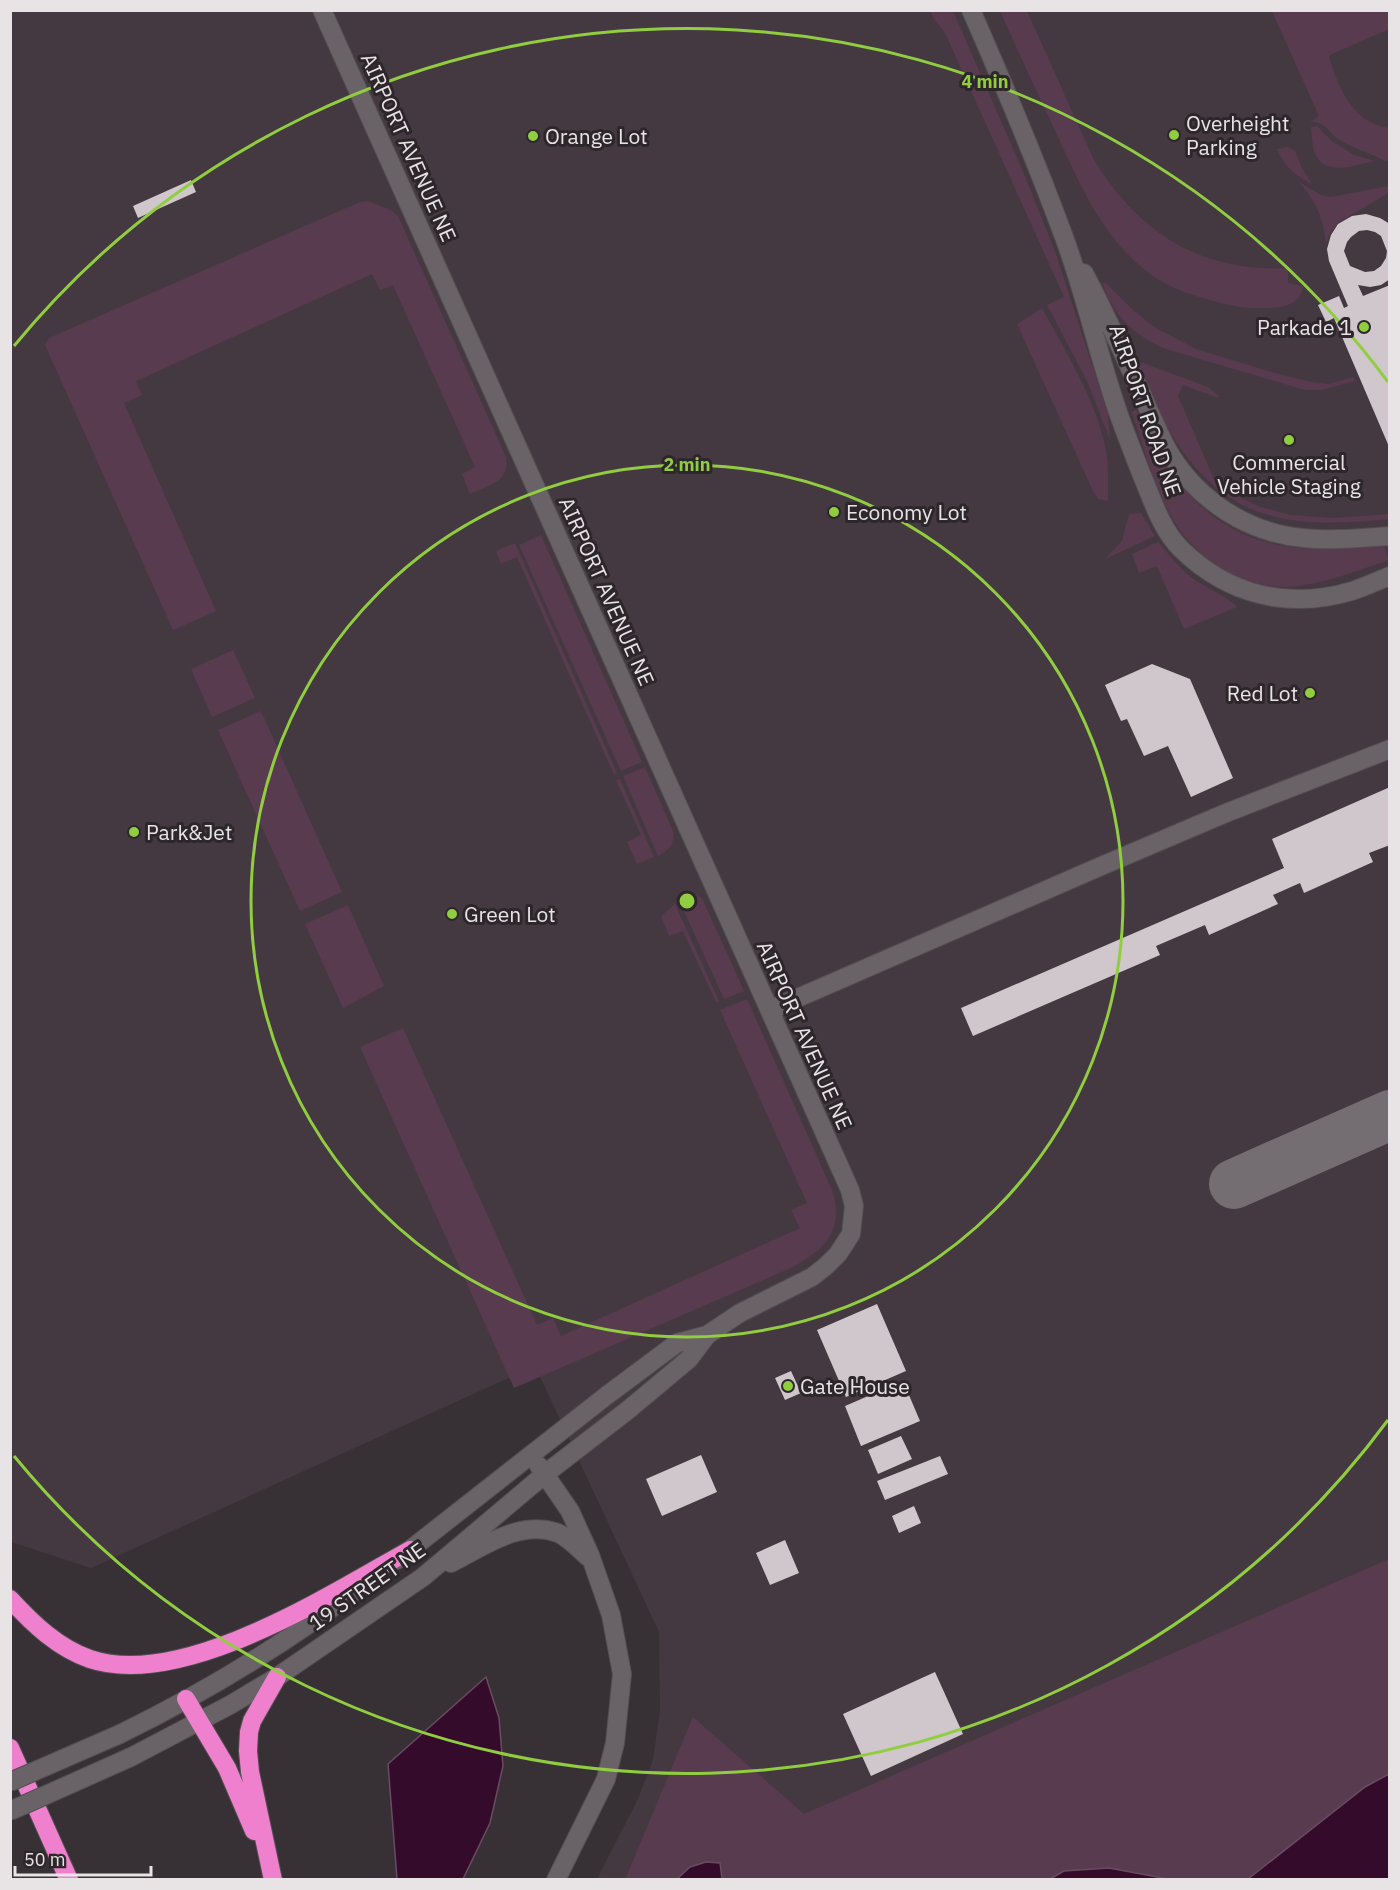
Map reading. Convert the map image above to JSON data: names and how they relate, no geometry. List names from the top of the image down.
{
  "streets": {
    "street": ["AIRPORT AVENUE NE", "AIRPORT ROAD NE", "19 STREET NE"]
  },
  "crossings": [
    ["AIRPORT AVENUE NE", "19 STREET NE"]
  ],
  "places": [
    "Overheight Parking",
    "Orange Lot",
    "Parkade 1",
    "Commercial Vehicle Staging",
    "Economy Lot",
    "Red Lot",
    "Park&Jet",
    "Green Lot",
    "Gate House"
  ],
  "scale_bar": "50 m",
  "rings": ["4 min", "2 min"]
}
